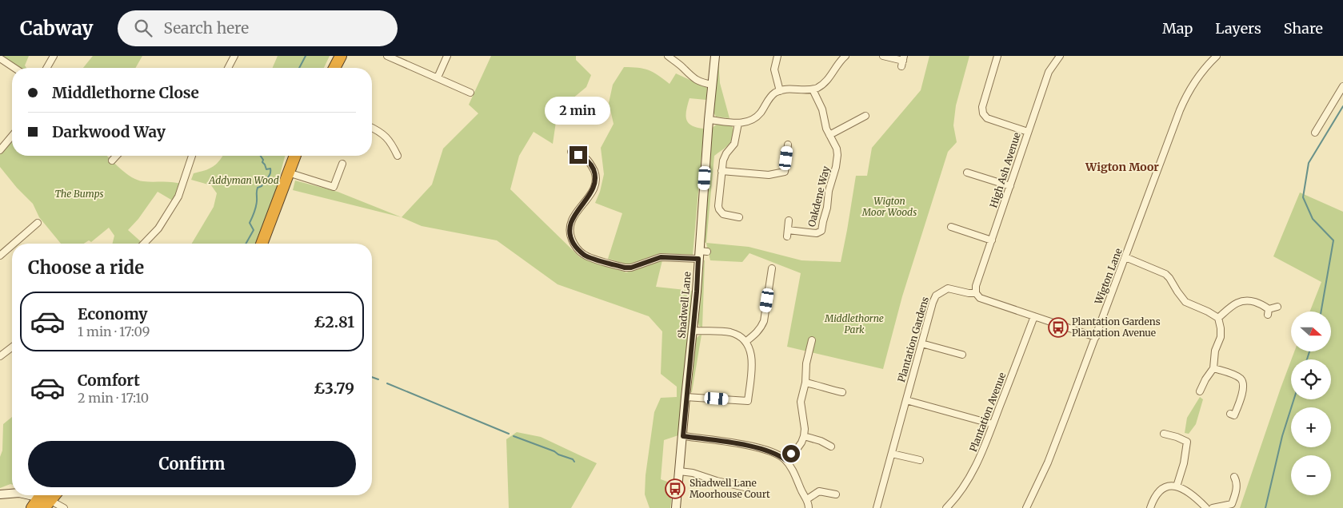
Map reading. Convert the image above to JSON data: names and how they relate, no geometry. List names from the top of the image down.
{
  "streets": {
    "street": [
      "High Ash Avenue",
      "Oakdene Way",
      "Wigton Lane",
      "Shadwell Lane",
      "Plantation Gardens",
      "Plantation Avenue"
    ]
  },
  "crossings": [
    ["High Ash Avenue", "Plantation Gardens"],
    ["Wigton Lane", "Plantation Gardens"],
    ["Plantation Gardens", "Plantation Avenue"]
  ],
  "districts": ["Wigton Moor"],
  "parks": [
    "Addyman Wood",
    "The Bumps",
    "Wigton Moor Woods",
    "Middlethorne Park"
  ],
  "places": {
    "bus stop": ["Plantation Gardens Plantation Avenue", "Shadwell Lane Moorhouse Court"]
  },
  "north": "right",
  "page": {
    "header": "Cabway",
    "search": "Search here",
    "nav": ["Map", "Layers", "Share"],
    "banner": ["Middlethorne Close", "Darkwood Way"],
    "bubble": "2 min",
    "heading": "Choose a ride",
    "list": [
      {
        "name": "Economy",
        "note": "1 min · 17:09",
        "value": "£2.81"
      },
      {
        "name": "Comfort",
        "note": "2 min · 17:10",
        "value": "£3.79"
      }
    ],
    "map_buttons": ["+", "−"],
    "buttons": "Confirm"
  }
}
